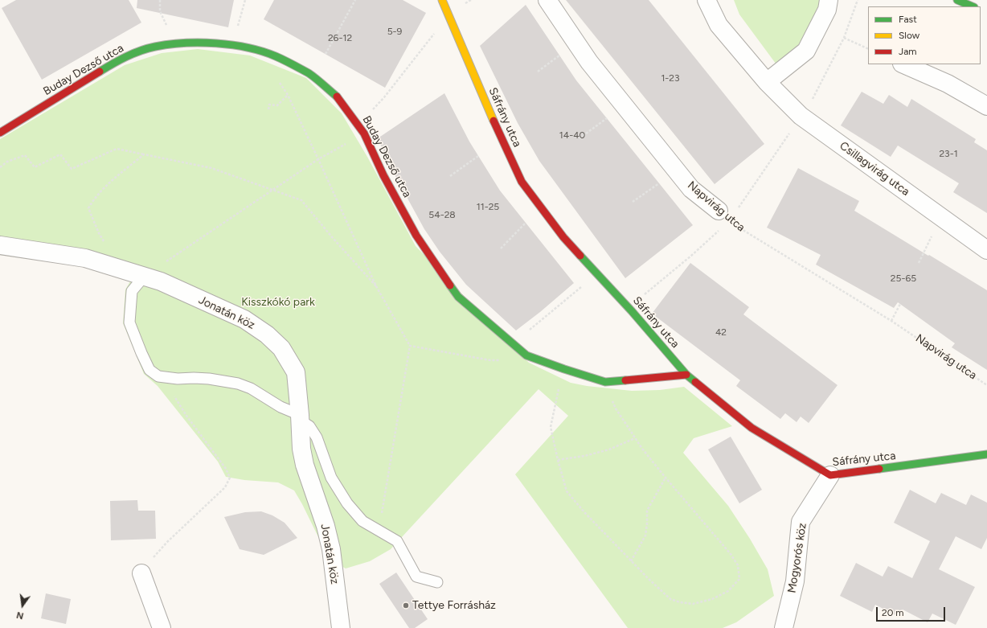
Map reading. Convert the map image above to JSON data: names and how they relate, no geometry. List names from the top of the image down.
{
  "streets": {
    "street": [
      "Buday Dezső utca",
      "Sáfrány utca",
      "Csillagvirág utca",
      "Napvirág utca",
      "Jonatán köz",
      "Mogyorós köz"
    ]
  },
  "crossings": [
    ["Buday Dezső utca", "Sáfrány utca"],
    ["Sáfrány utca", "Mogyorós köz"]
  ],
  "parks": ["Kisszkókó park"],
  "places": ["Tettye Forrásház"],
  "house_numbers": [
    "5-9",
    "26-12",
    "1-23",
    "14-40",
    "23-1",
    "11-25",
    "54-28",
    "25-65",
    "42"
  ],
  "legend": ["Fast", "Slow", "Jam"],
  "scale_bar": "20 m",
  "north": "bottom"
}
